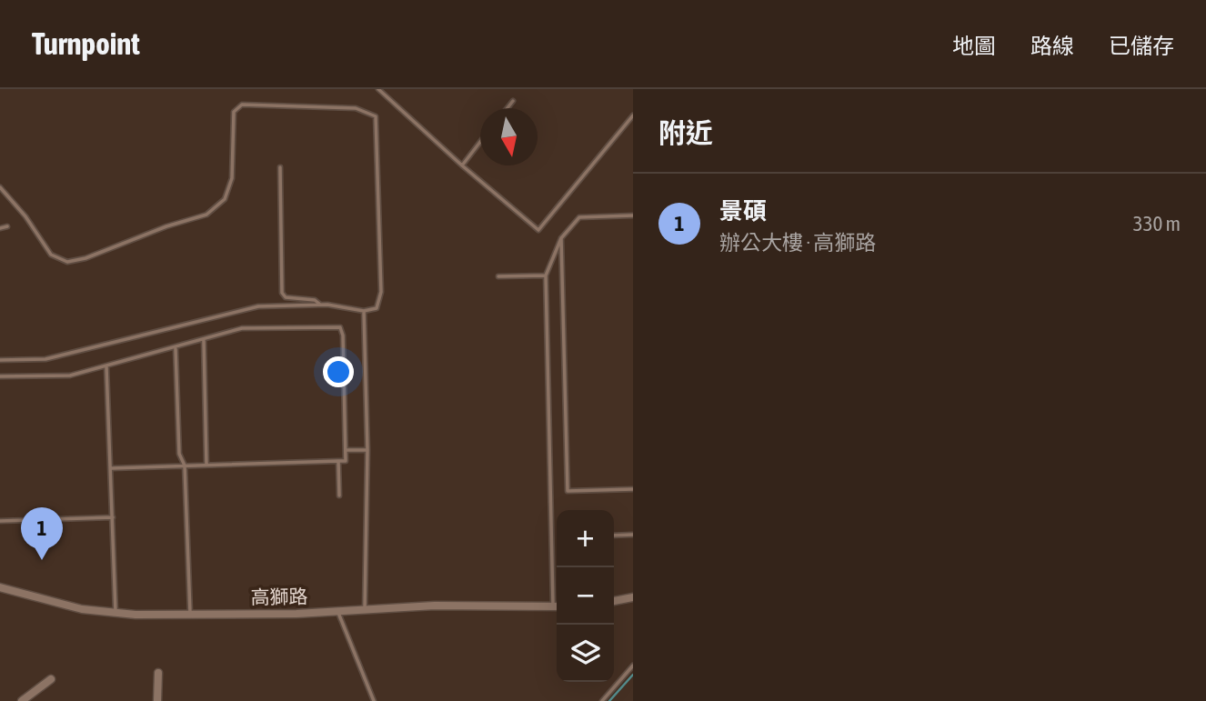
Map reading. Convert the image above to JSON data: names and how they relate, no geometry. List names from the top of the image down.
{
  "streets": {
    "street": ["高獅路"]
  },
  "north": "bottom",
  "page": {
    "header": "Turnpoint",
    "nav": ["地圖", "路線", "已儲存"],
    "heading": "附近",
    "list": [
      {
        "mark": "1",
        "name": "景碩",
        "note": "辦公大樓 · 高獅路",
        "value": "330 m"
      }
    ],
    "pins": "1",
    "map_buttons": ["+", "−"]
  }
}
